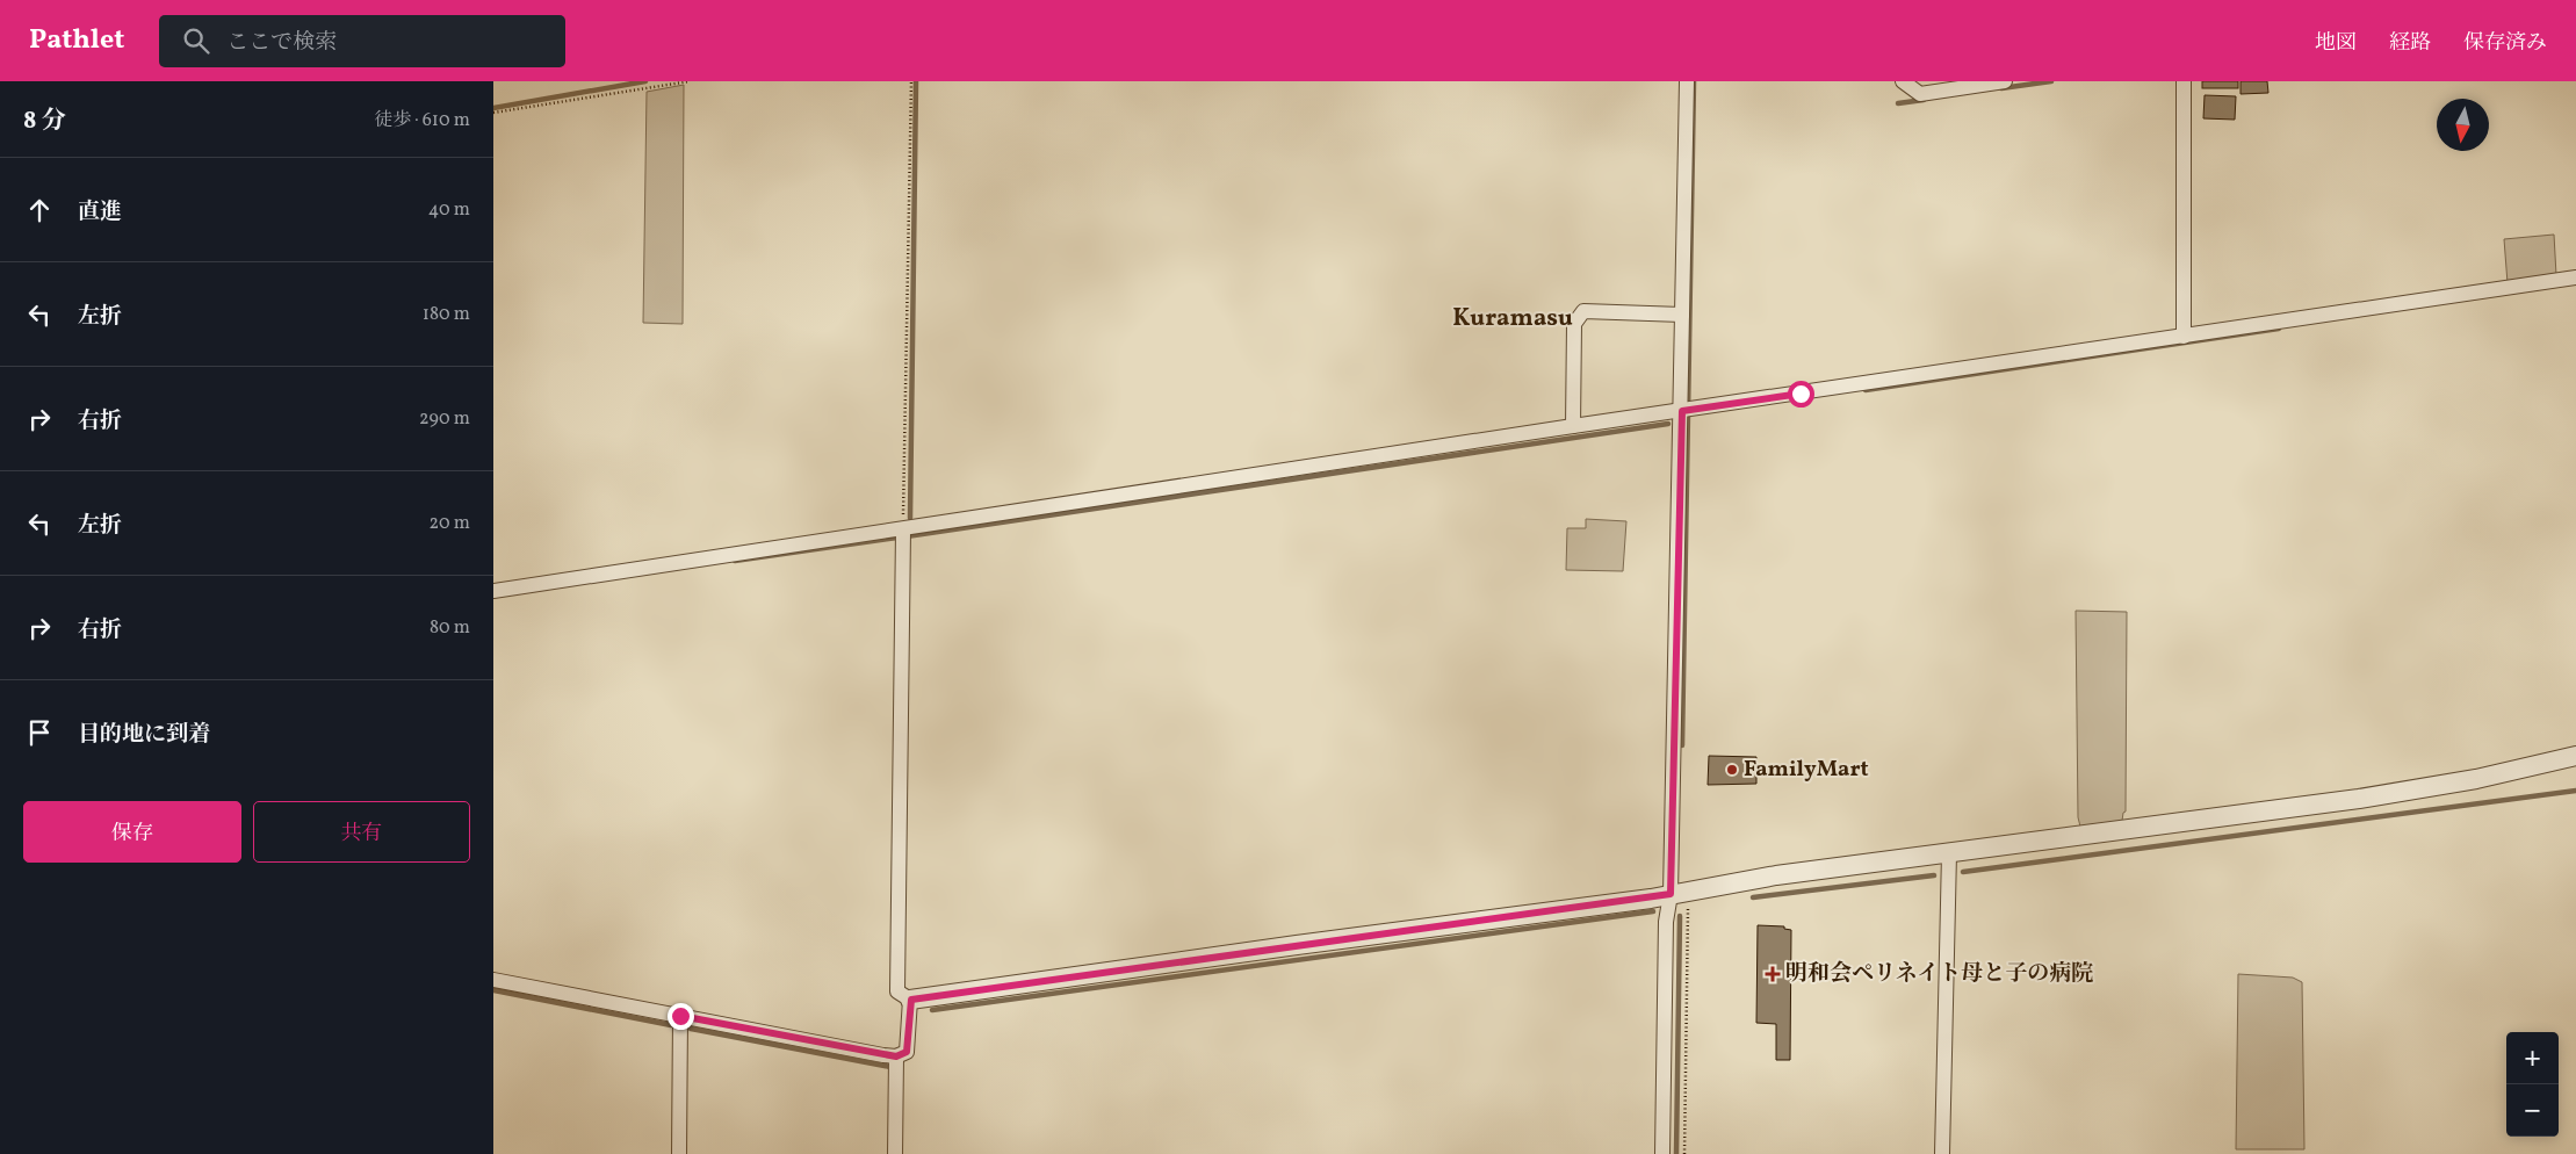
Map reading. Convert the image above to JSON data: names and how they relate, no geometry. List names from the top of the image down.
{
  "districts": ["Kuramasu"],
  "places": {
    "other": ["FamilyMart"],
    "health": ["明和会ペリネイト母と子の病院"]
  },
  "north": "bottom",
  "page": {
    "header": "Pathlet",
    "search": "ここで検索",
    "nav": ["地図", "経路", "保存済み"],
    "heading": ["8 分", "徒歩 · 610 m"],
    "list": [
      ["直進", "40 m"],
      ["左折", "180 m"],
      ["右折", "290 m"],
      ["左折", "20 m"],
      ["右折", "80 m"],
      "目的地に到着"
    ],
    "buttons": ["保存", "共有"],
    "map_buttons": ["+", "−"]
  }
}
